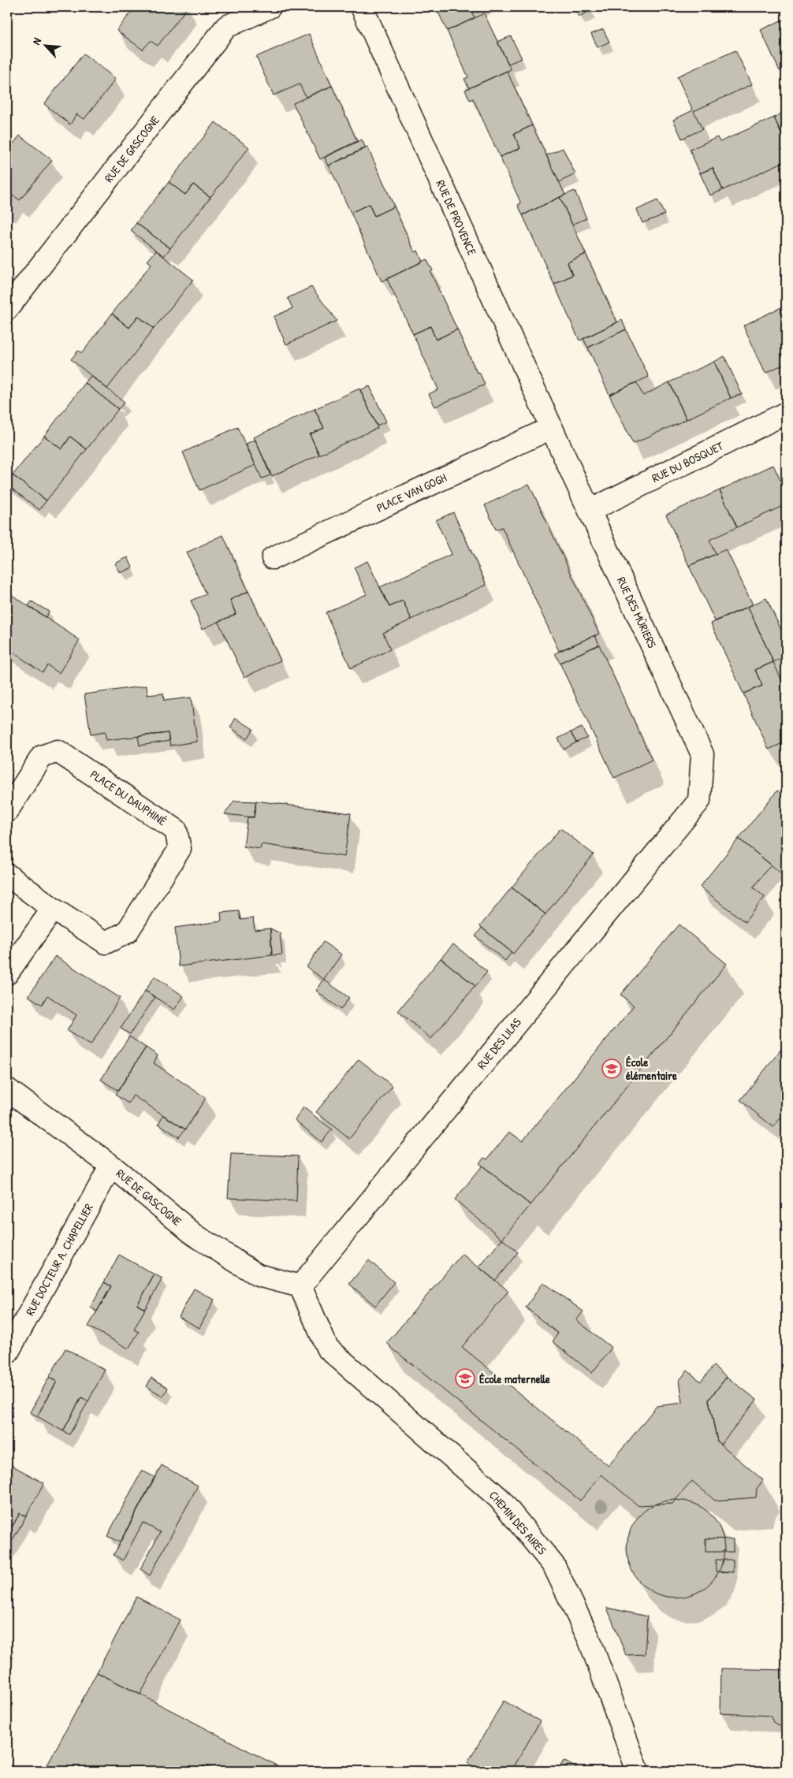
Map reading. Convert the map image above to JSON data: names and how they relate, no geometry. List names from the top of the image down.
{
  "streets": {
    "street": [
      "RUE DE GASCOGNE",
      "RUE DE PROVENCE",
      "RUE DU BOSQUET",
      "PLACE VAN GOGH",
      "RUE DES MÛRIERS",
      "PLACE DU DAUPHINÉ",
      "RUE DES LILAS",
      "RUE DOCTEUR A. CHAPELLIER",
      "CHEMIN DES AIRES"
    ]
  },
  "crossings": [
    ["RUE DE GASCOGNE", "RUE DES LILAS"],
    ["RUE DE GASCOGNE", "RUE DOCTEUR A. CHAPELLIER"],
    ["RUE DE GASCOGNE", "CHEMIN DES AIRES"],
    ["RUE DE PROVENCE", "PLACE VAN GOGH"],
    ["RUE DE PROVENCE", "RUE DES MÛRIERS"],
    ["RUE DU BOSQUET", "RUE DES MÛRIERS"],
    ["PLACE VAN GOGH", "RUE DES MÛRIERS"],
    ["RUE DES MÛRIERS", "RUE DES LILAS"],
    ["RUE DES LILAS", "CHEMIN DES AIRES"]
  ],
  "places": {
    "school or university": ["École élémentaire", "École maternelle"]
  },
  "north": "top left"
}
